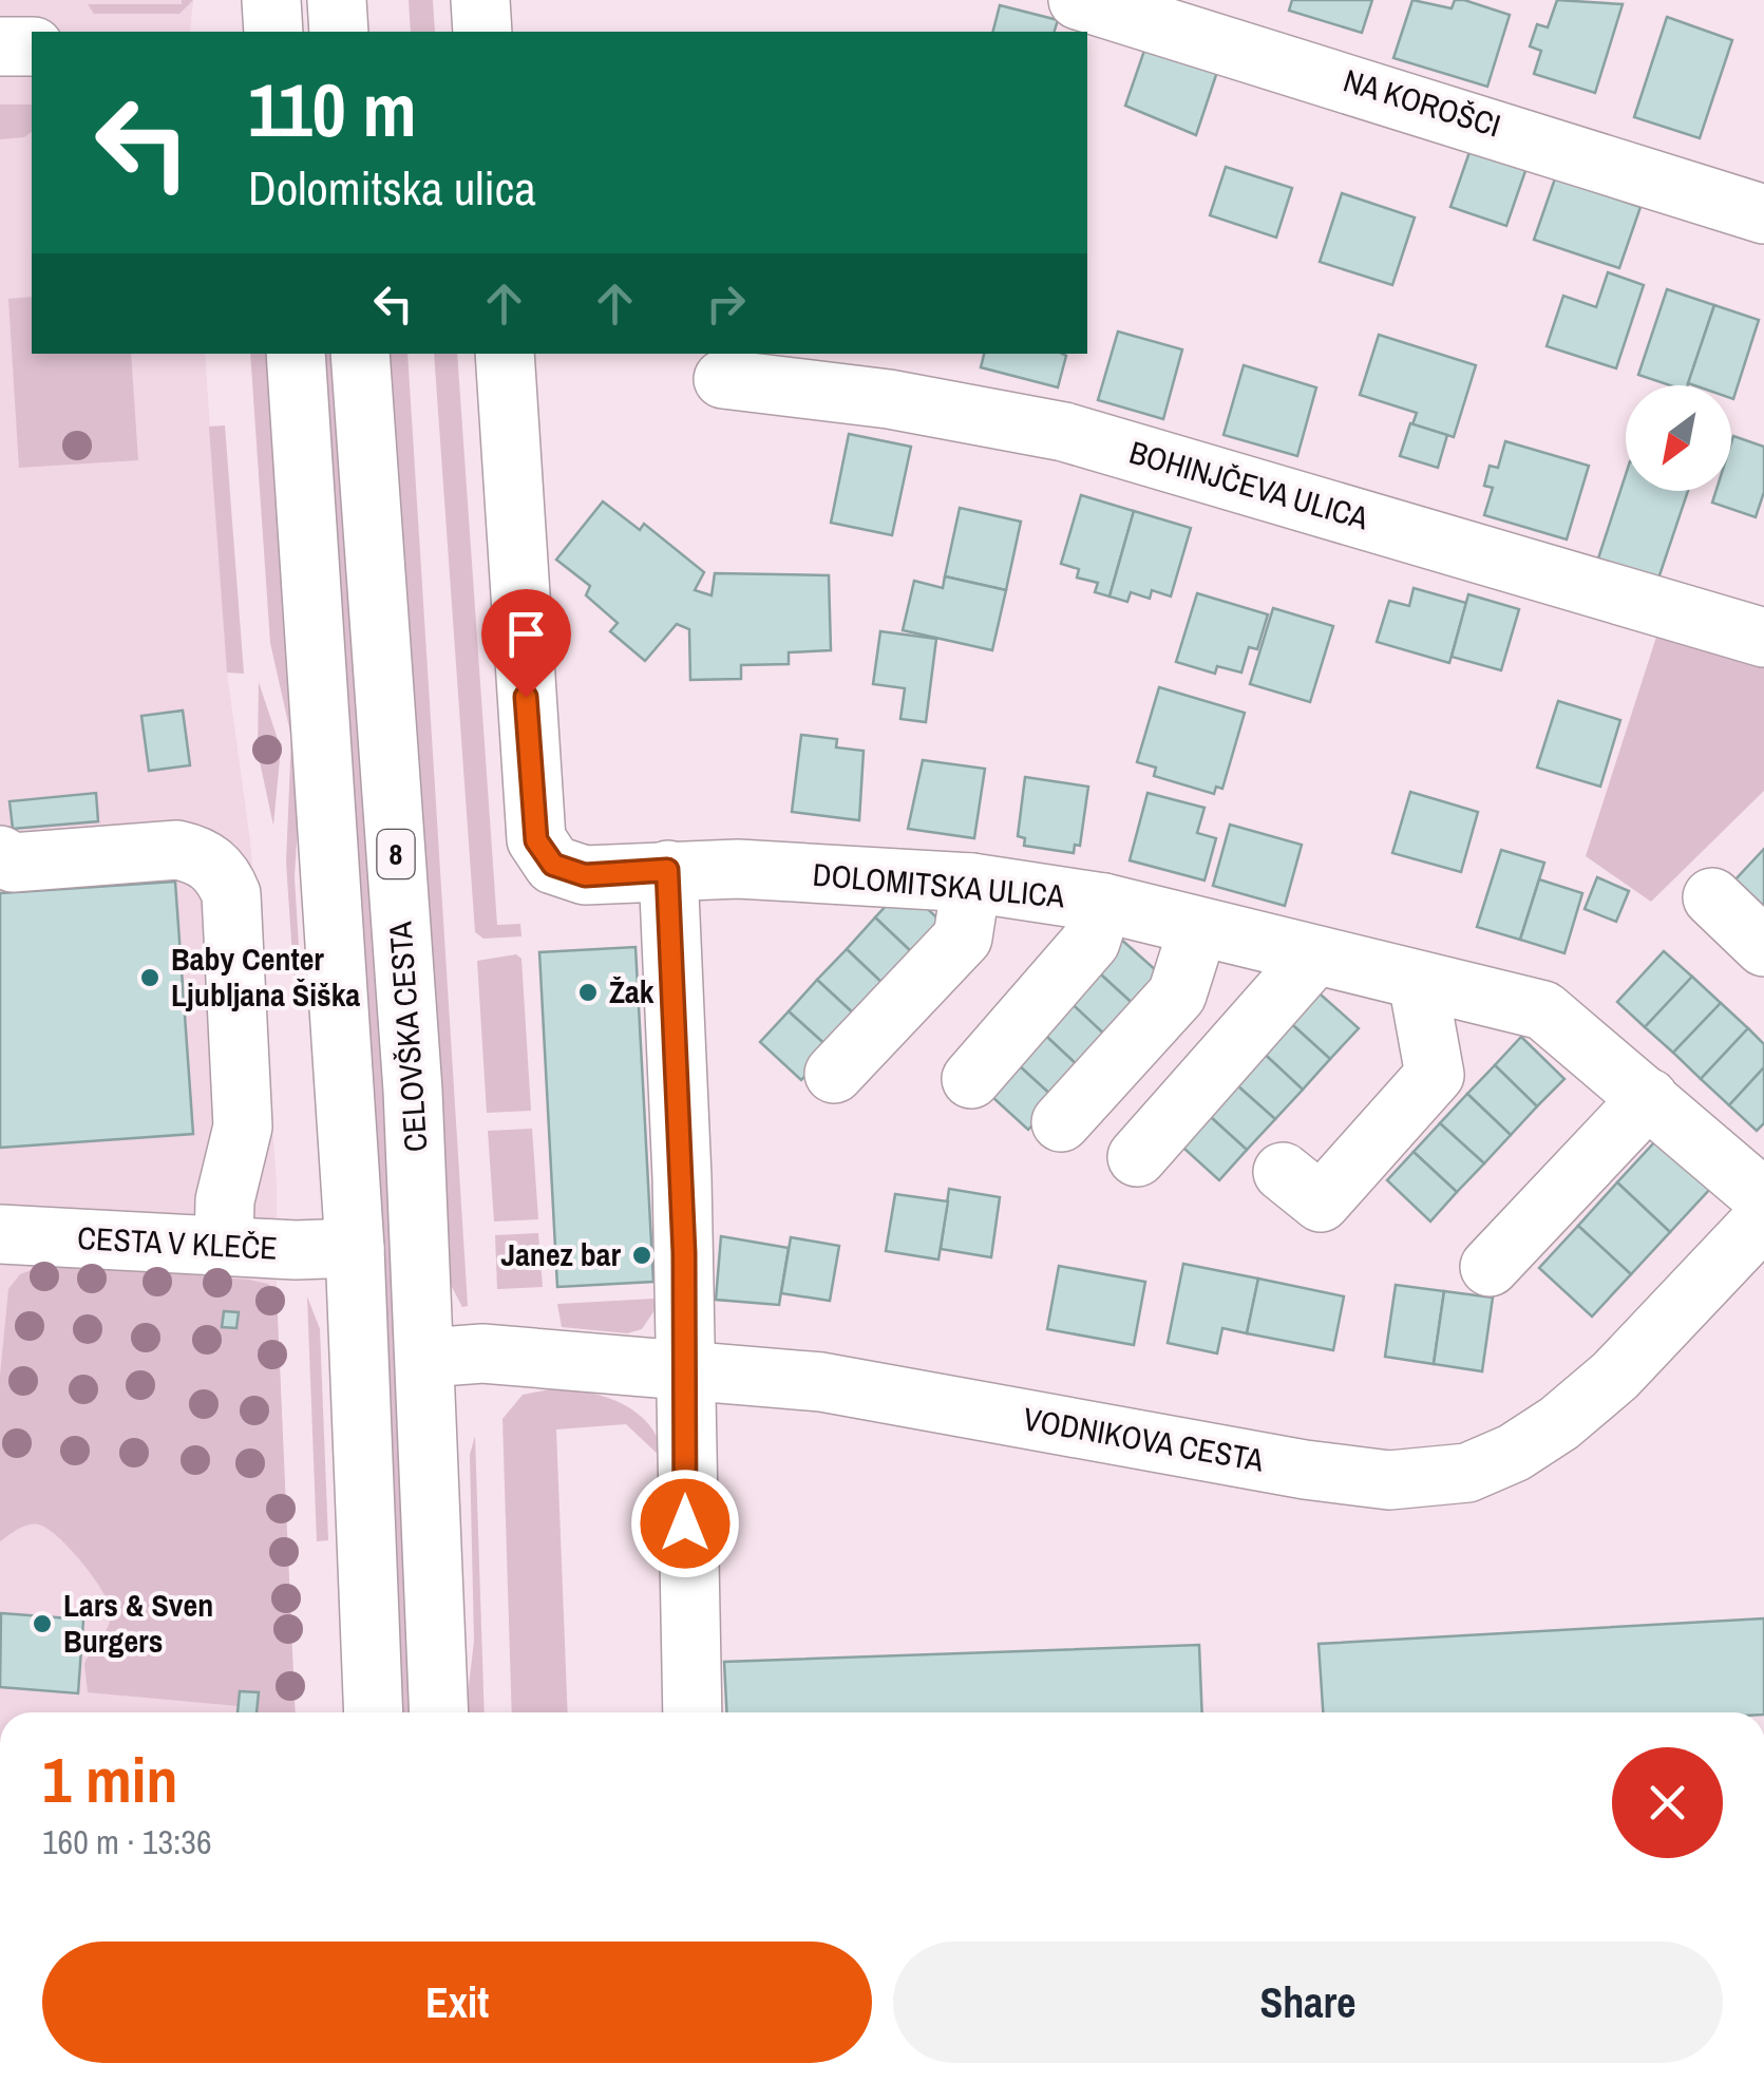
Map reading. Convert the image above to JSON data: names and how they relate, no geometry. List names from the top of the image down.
{
  "streets": {
    "street": [
      "NA KOROŠCI",
      "BOHINJČEVA ULICA",
      "8",
      "DOLOMITSKA ULICA",
      "CELOVŠKA CESTA",
      "CESTA V KLEČE",
      "VODNIKOVA CESTA"
    ]
  },
  "crossings": [
    ["8", "CESTA V KLEČE"],
    ["CELOVŠKA CESTA", "VODNIKOVA CESTA"]
  ],
  "places": [
    "Baby Center Ljubljana Šiška",
    "Žak",
    "Janez bar",
    "Lars & Sven Burgers"
  ],
  "north": "bottom left",
  "page": {
    "turn": ["110 m", "Dolomitska ulica"],
    "heading": ["1 min", "160 m · 13:36"],
    "buttons": ["Exit", "Share"]
  }
}
